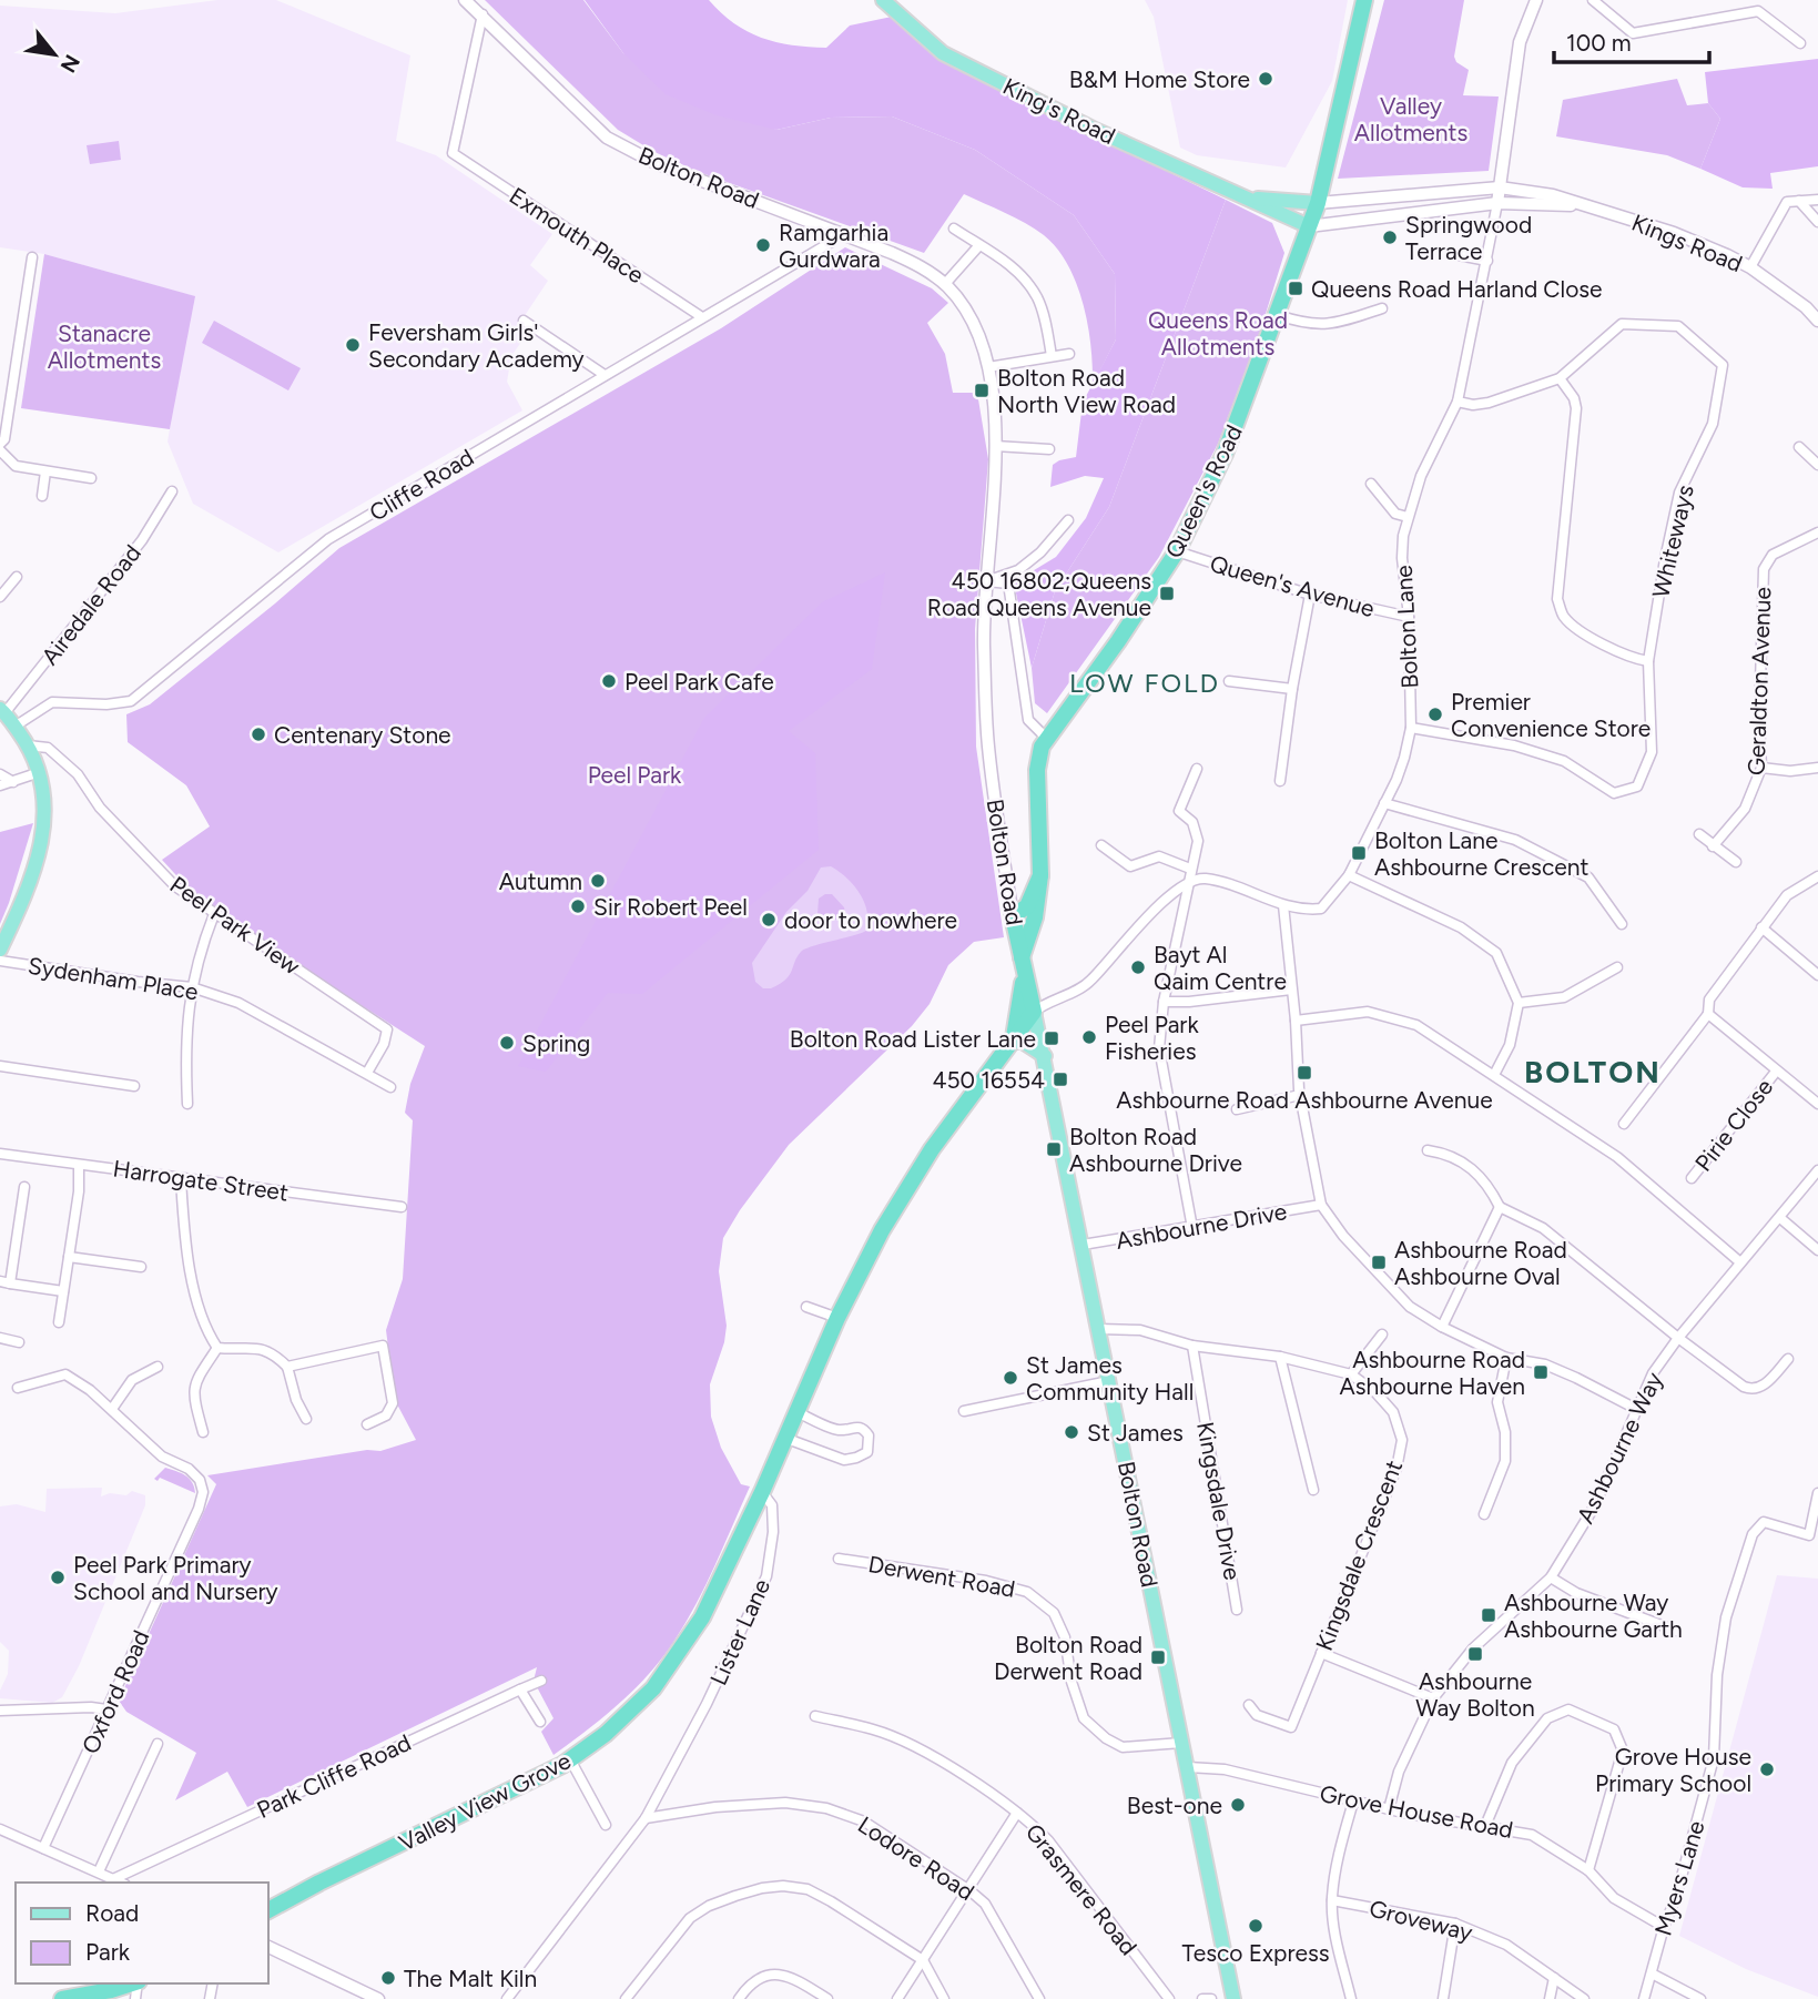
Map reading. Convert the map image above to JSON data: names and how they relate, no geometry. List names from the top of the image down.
{
  "streets": {
    "highway": ["Bolton Road", "Queen's Road", "Valley View Grove"],
    "main road": ["King's Road"],
    "street": [
      "Exmouth Place",
      "Kings Road",
      "Cliffe Road",
      "Whiteways",
      "Queen's Avenue",
      "Airedale Road",
      "Bolton Lane",
      "Geraldton Avenue",
      "Peel Park View",
      "Sydenham Place",
      "Pirie Close",
      "Harrogate Street",
      "Ashbourne Drive",
      "Ashbourne Way",
      "Kingsdale Drive",
      "Kingsdale Crescent",
      "Derwent Road",
      "Lister Lane",
      "Oxford Road",
      "Park Cliffe Road",
      "Grove House Road",
      "Lodore Road",
      "Myers Lane",
      "Grasmere Road",
      "Groveway"
    ]
  },
  "crossings": [
    ["King's Road", "Kings Road"],
    ["King's Road", "Queen's Road"],
    ["Bolton Road", "Exmouth Place"],
    ["Bolton Road", "Cliffe Road"],
    ["Bolton Road", "Queen's Road"],
    ["Bolton Road", "Ashbourne Drive"],
    ["Bolton Road", "Kingsdale Crescent"],
    ["Bolton Road", "Derwent Road"],
    ["Bolton Road", "Grove House Road"],
    ["Exmouth Place", "Cliffe Road"],
    ["Kings Road", "Queen's Road"],
    ["Kings Road", "Bolton Lane"],
    ["Queen's Road", "Queen's Avenue"],
    ["Whiteways", "Bolton Lane"],
    ["Queen's Avenue", "Bolton Lane"],
    ["Peel Park View", "Sydenham Place"],
    ["Ashbourne Way", "Grove House Road"],
    ["Kingsdale Drive", "Kingsdale Crescent"],
    ["Lister Lane", "Valley View Grove"],
    ["Lister Lane", "Lodore Road"],
    ["Grove House Road", "Myers Lane"]
  ],
  "districts": ["LOW FOLD", "BOLTON"],
  "parks": [
    "Valley Allotments",
    "Queens Road Allotments",
    "Stanacre Allotments",
    "Peel Park"
  ],
  "places": {
    "other": [
      "B&M Home Store",
      "Springwood Terrace",
      "Ramgarhia Gurdwara",
      "Feversham Girls' Secondary Academy",
      "Peel Park Cafe",
      "Premier Convenience Store",
      "Centenary Stone",
      "Autumn",
      "Sir Robert Peel",
      "door to nowhere",
      "Bayt Al Qaim Centre",
      "Peel Park Fisheries",
      "Spring",
      "St James Community Hall",
      "St James",
      "Peel Park Primary School and Nursery",
      "Grove House Primary School",
      "Best-one",
      "Tesco Express",
      "The Malt Kiln"
    ],
    "transit": [
      "Queens Road Harland Close",
      "Bolton Road North View Road",
      "450 16802;Queens Road Queens Avenue",
      "Bolton Lane Ashbourne Crescent",
      "Bolton Road Lister Lane",
      "Ashbourne Road Ashbourne Avenue",
      "450 16554",
      "Bolton Road Ashbourne Drive",
      "Ashbourne Road Ashbourne Oval",
      "Ashbourne Road Ashbourne Haven",
      "Ashbourne Way Ashbourne Garth",
      "Ashbourne Way Bolton",
      "Bolton Road Derwent Road"
    ]
  },
  "legend": ["Road", "Park"],
  "scale_bar": "100 m",
  "north": "bottom right"
}
